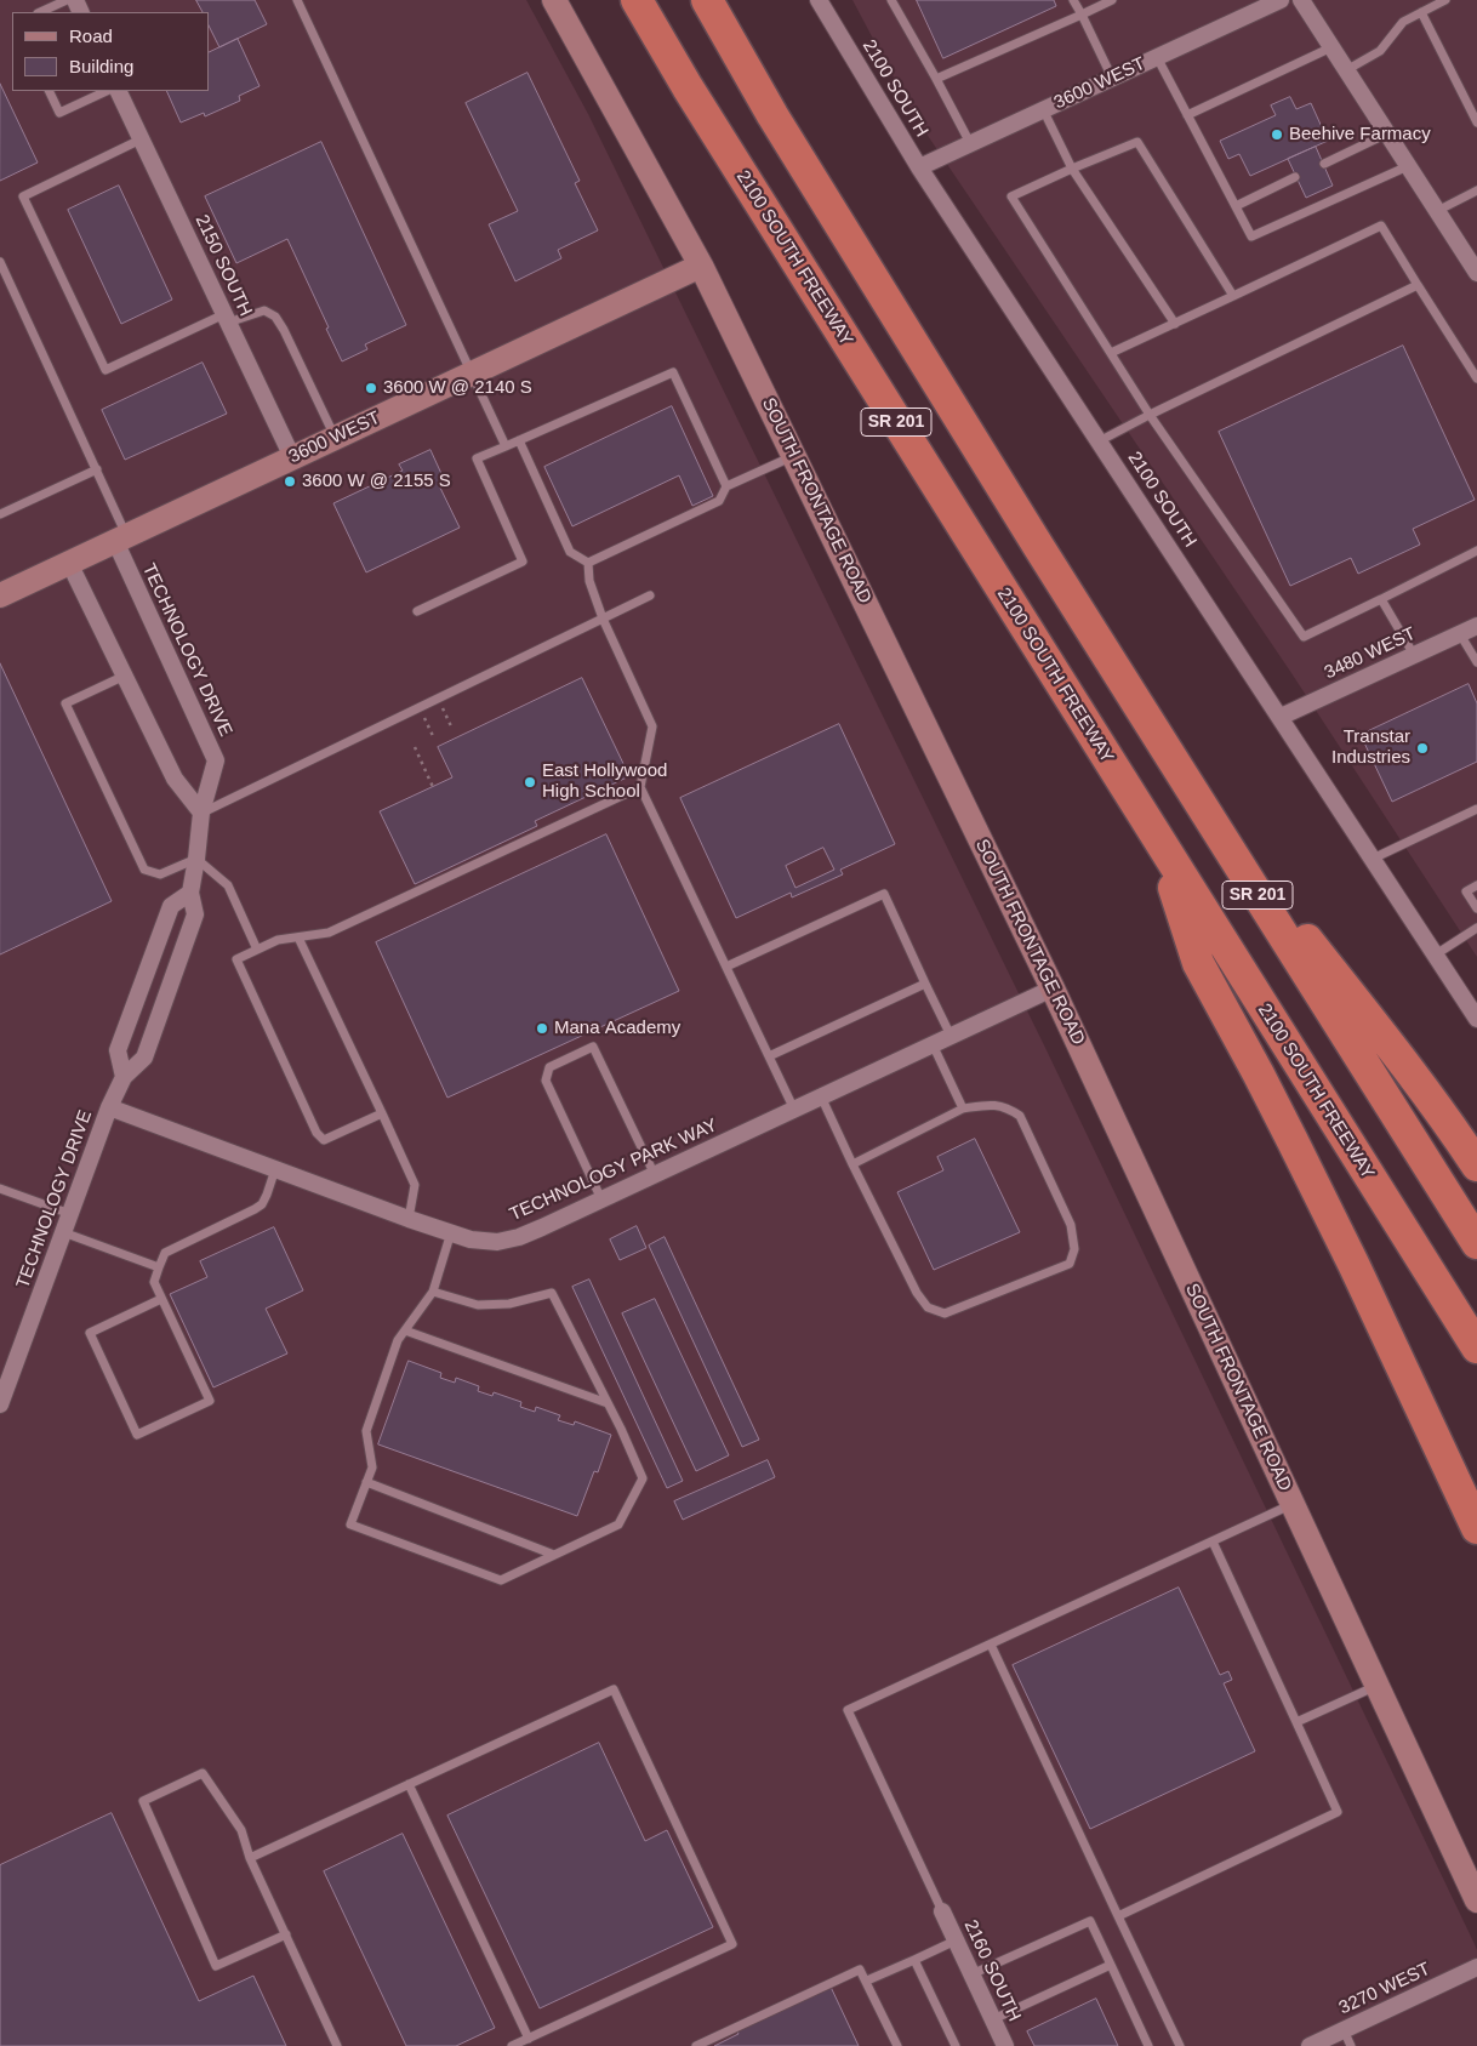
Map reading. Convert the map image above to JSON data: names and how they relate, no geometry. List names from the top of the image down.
{
  "streets": {
    "highway": ["2100 SOUTH FREEWAY", "SR 201"],
    "street": [
      "3600 WEST",
      "2100 SOUTH",
      "2150 SOUTH",
      "SOUTH FRONTAGE ROAD",
      "TECHNOLOGY DRIVE",
      "3480 WEST",
      "TECHNOLOGY PARK WAY",
      "2160 SOUTH",
      "3270 WEST"
    ]
  },
  "crossings": [
    ["3600 WEST", "2100 SOUTH"],
    ["3600 WEST", "2150 SOUTH"],
    ["3600 WEST", "SOUTH FRONTAGE ROAD"],
    ["3600 WEST", "TECHNOLOGY DRIVE"],
    ["2100 SOUTH", "3480 WEST"],
    ["SOUTH FRONTAGE ROAD", "TECHNOLOGY PARK WAY"],
    ["TECHNOLOGY DRIVE", "TECHNOLOGY PARK WAY"]
  ],
  "places": [
    "Beehive Farmacy",
    "3600 W @ 2140 S",
    "3600 W @ 2155 S",
    "Transtar Industries",
    "East Hollywood High School",
    "Mana Academy"
  ],
  "legend": ["Road", "Building"]
}
